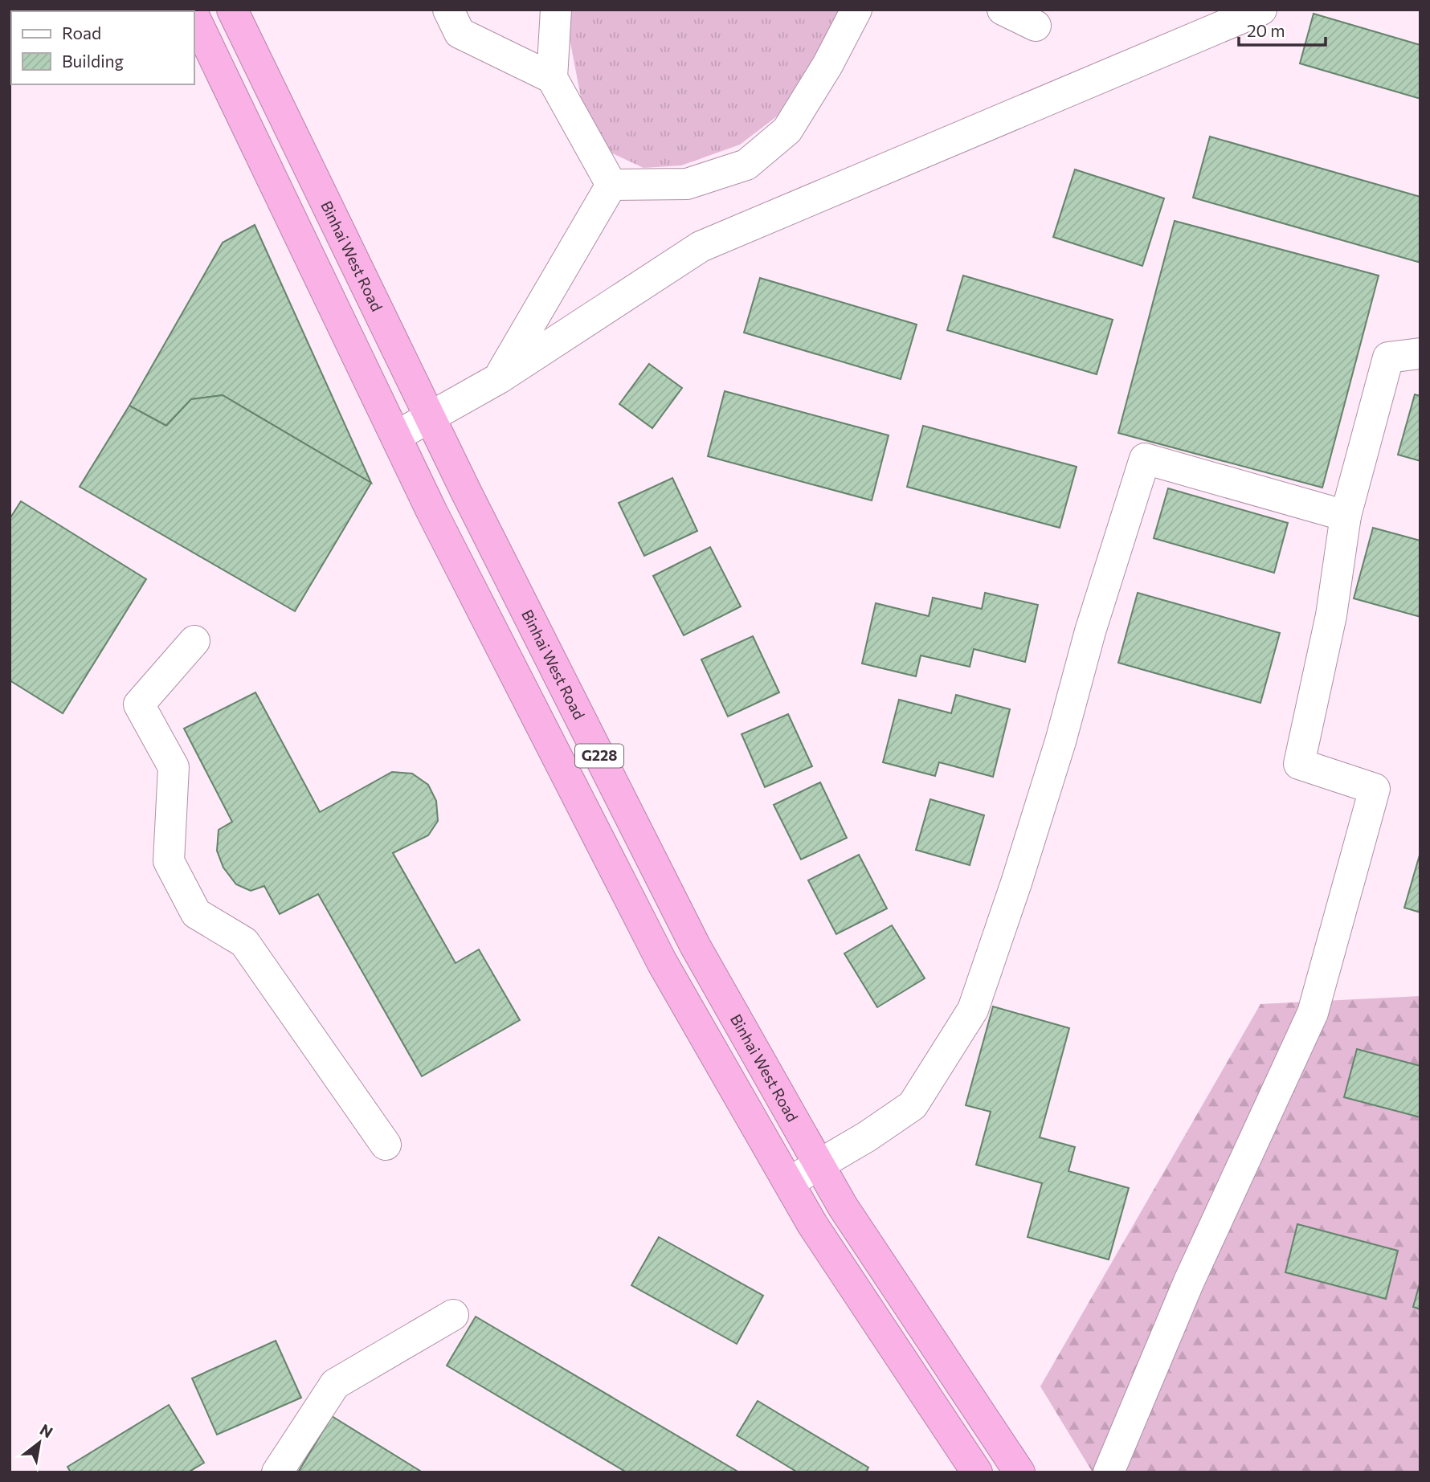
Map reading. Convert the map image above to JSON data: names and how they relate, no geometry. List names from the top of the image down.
{
  "streets": {
    "highway": ["Binhai West Road", "G228"]
  },
  "legend": ["Road", "Building"],
  "scale_bar": "20 m",
  "north": "top right"
}
